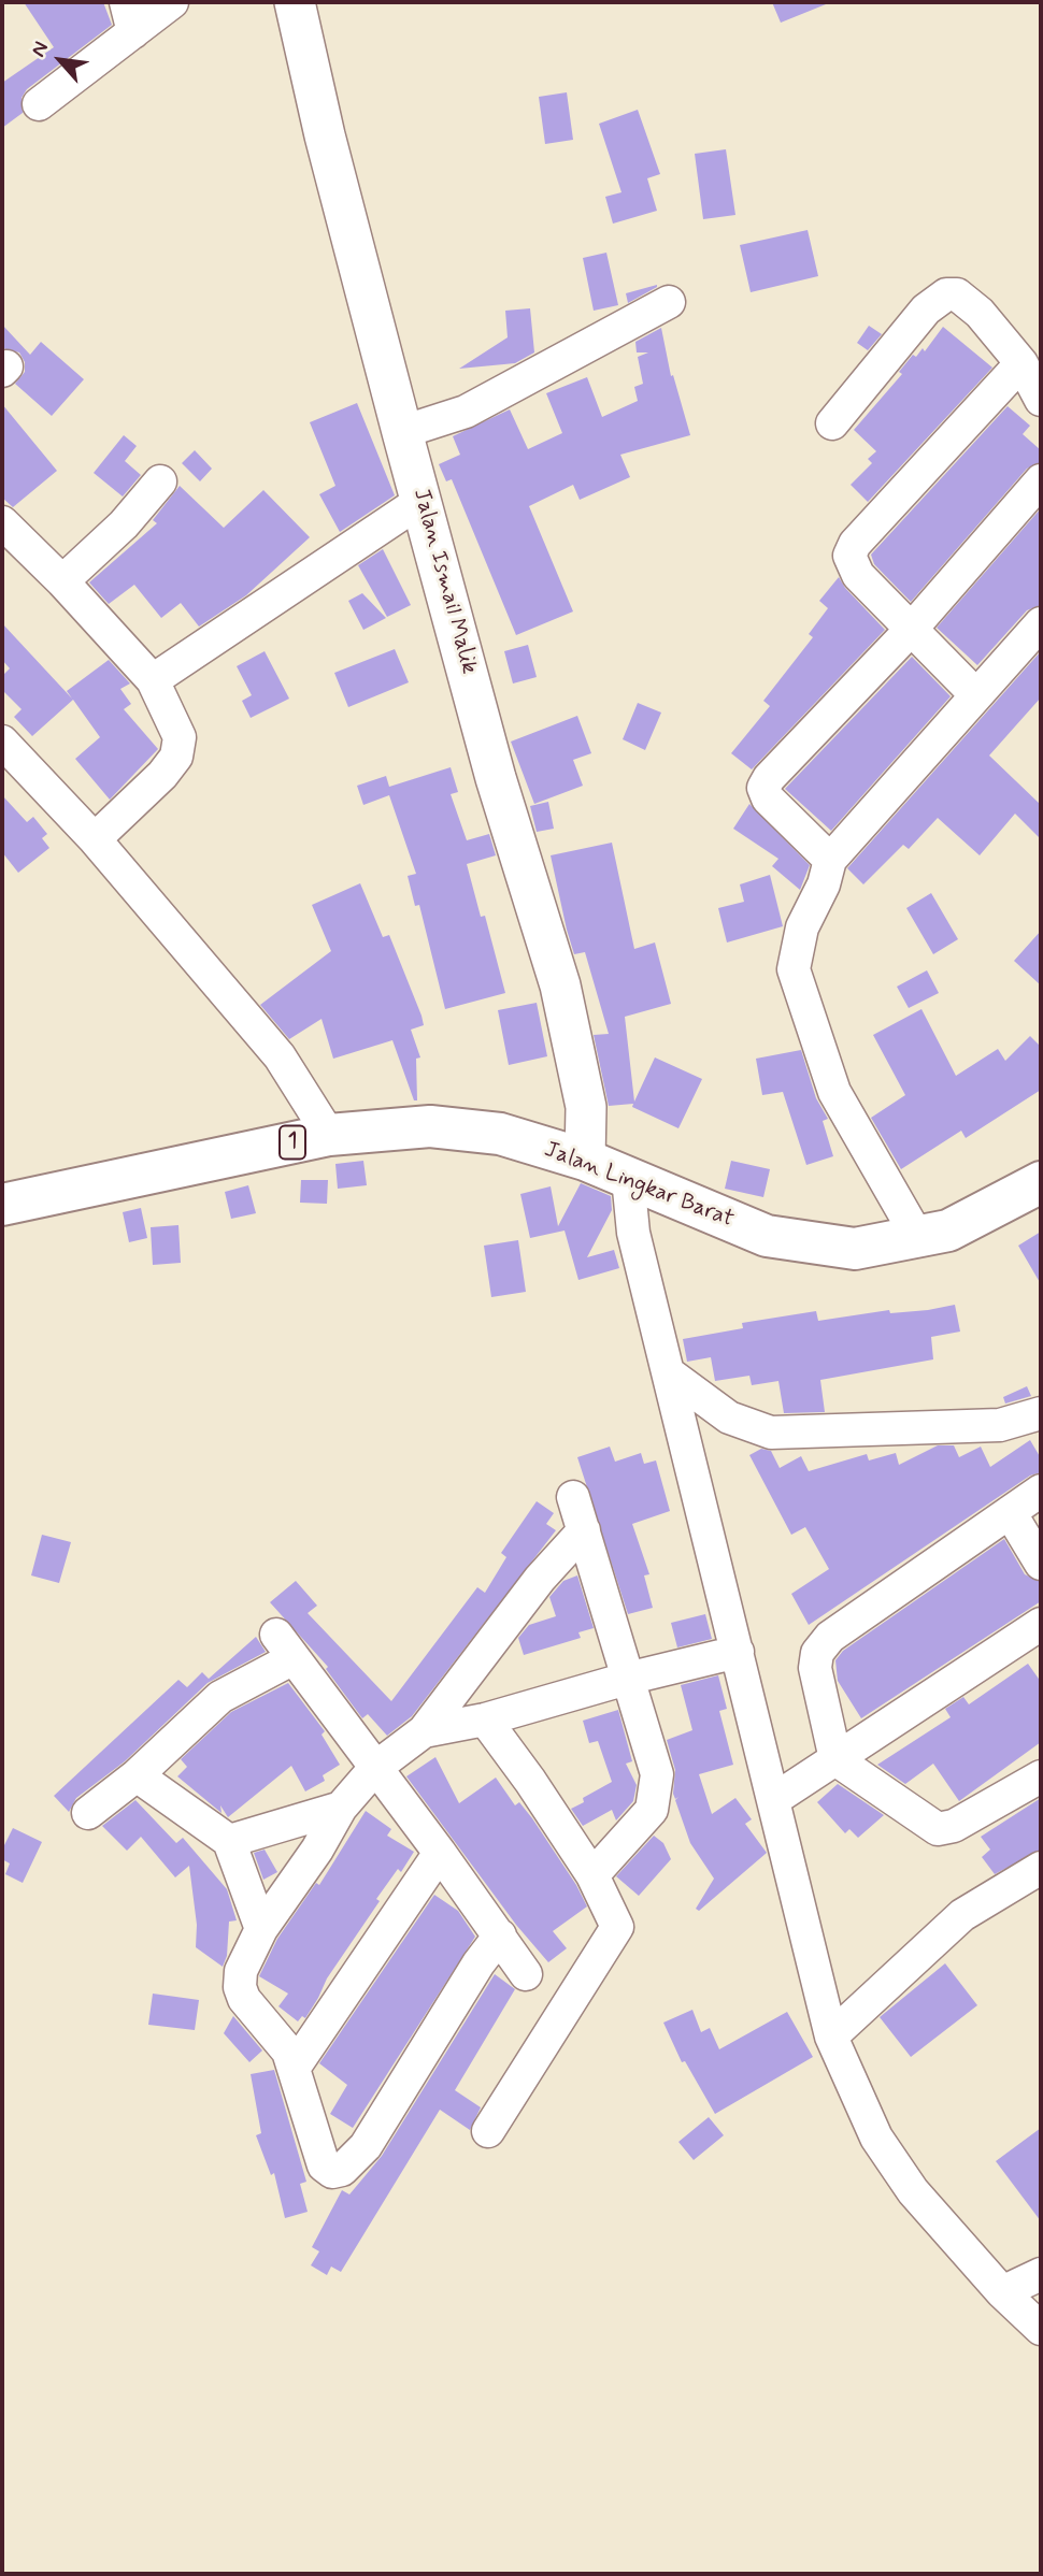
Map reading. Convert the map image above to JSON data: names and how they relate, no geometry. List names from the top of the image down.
{
  "streets": {
    "highway": ["1", "Jalan Lingkar Barat"],
    "main road": ["Jalan Ismail Malik"]
  },
  "crossings": [
    ["Jalan Ismail Malik", "Jalan Lingkar Barat"]
  ],
  "north": "top left"
}
